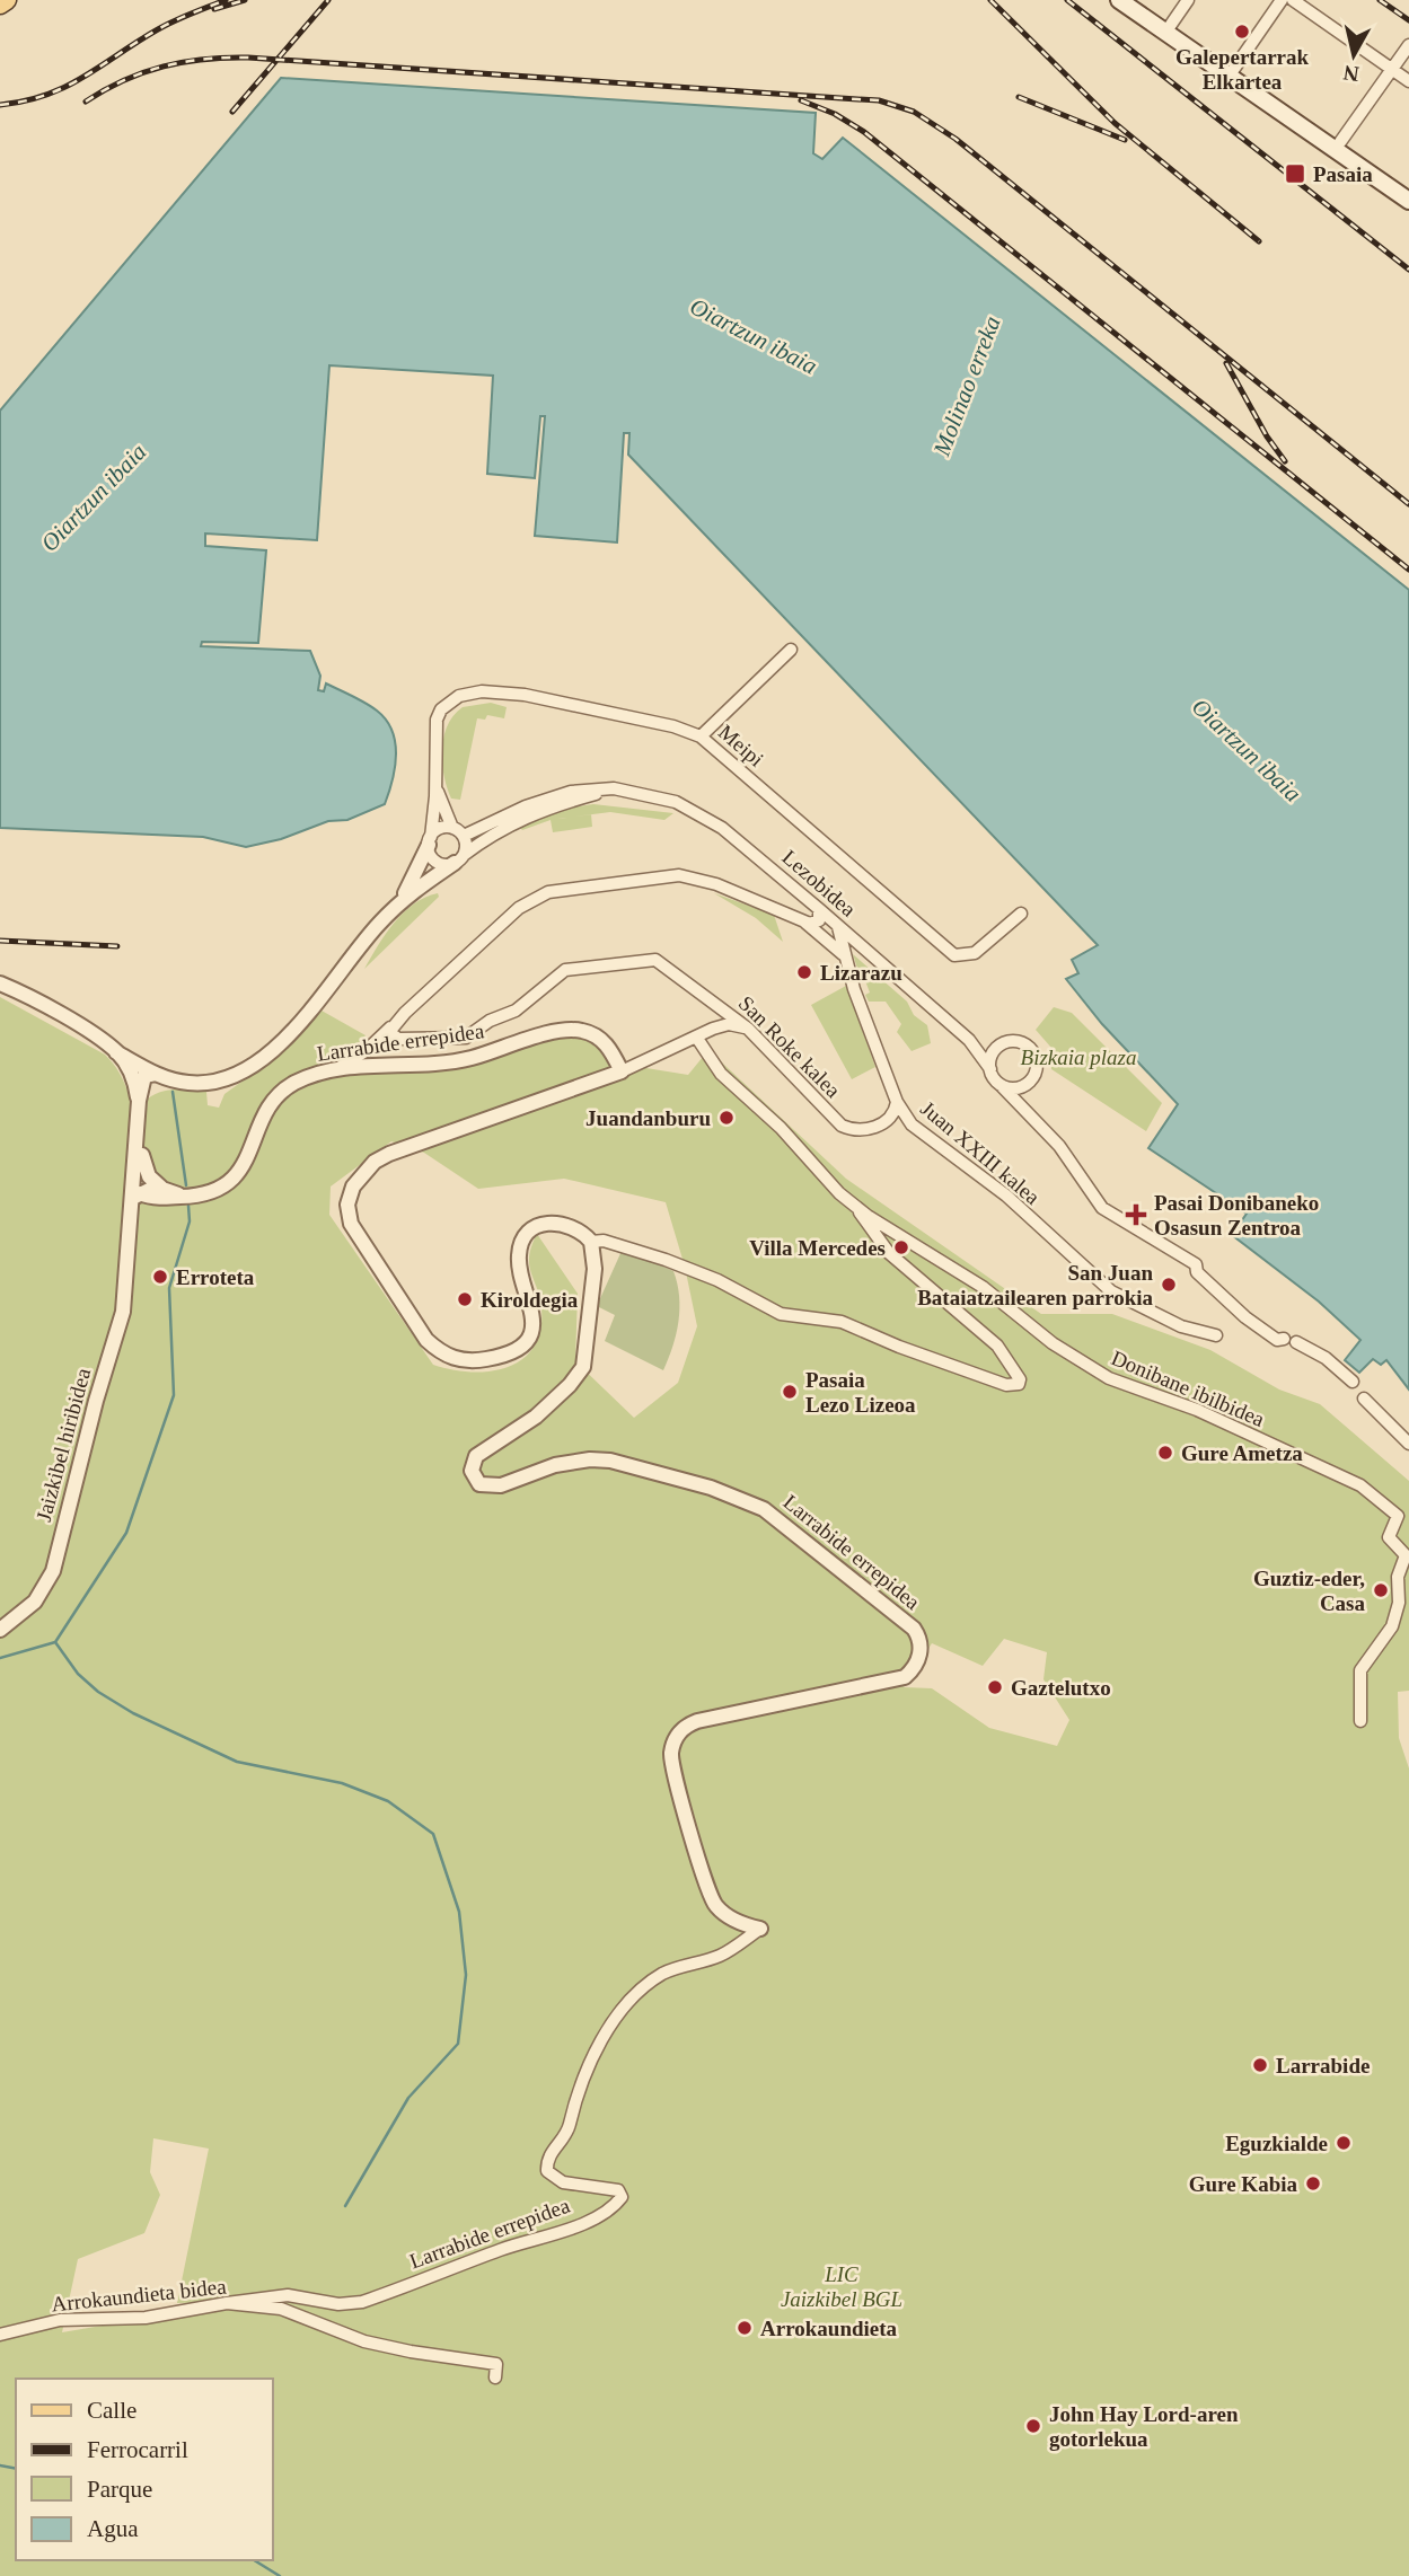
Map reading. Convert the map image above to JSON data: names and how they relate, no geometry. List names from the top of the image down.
{
  "streets": {
    "street": [
      "Meipi",
      "Lezobidea",
      "Larrabide errepidea",
      "San Roke kalea",
      "Juan XXIII kalea",
      "Donibane ibilbidea",
      "Jaizkibel hiribidea",
      "Arrokaundieta bidea"
    ]
  },
  "crossings": [
    ["Meipi", "Lezobidea"],
    ["Lezobidea", "Juan XXIII kalea"],
    ["Larrabide errepidea", "Arrokaundieta bidea"],
    ["San Roke kalea", "Juan XXIII kalea"]
  ],
  "water": ["Oiartzun ibaia", "Molinao erreka"],
  "parks": ["Bizkaia plaza", "LIC Jaizkibel BGL"],
  "places": {
    "other": [
      "Galepertarrak Elkartea",
      "Lizarazu",
      "Juandanburu",
      "Villa Mercedes",
      "Erroteta",
      "San Juan Bataiatzailearen parrokia",
      "Kiroldegia",
      "Pasaia Lezo Lizeoa",
      "Gure Ametza",
      "Guztiz-eder, Casa",
      "Gaztelutxo",
      "Larrabide",
      "Eguzkialde",
      "Gure Kabia",
      "Arrokaundieta",
      "John Hay Lord-aren gotorlekua"
    ],
    "transit": ["Pasaia"],
    "health": ["Pasai Donibaneko Osasun Zentroa"]
  },
  "legend": [
    "Calle",
    "Ferrocarril",
    "Parque",
    "Agua"
  ],
  "north": "bottom"
}
